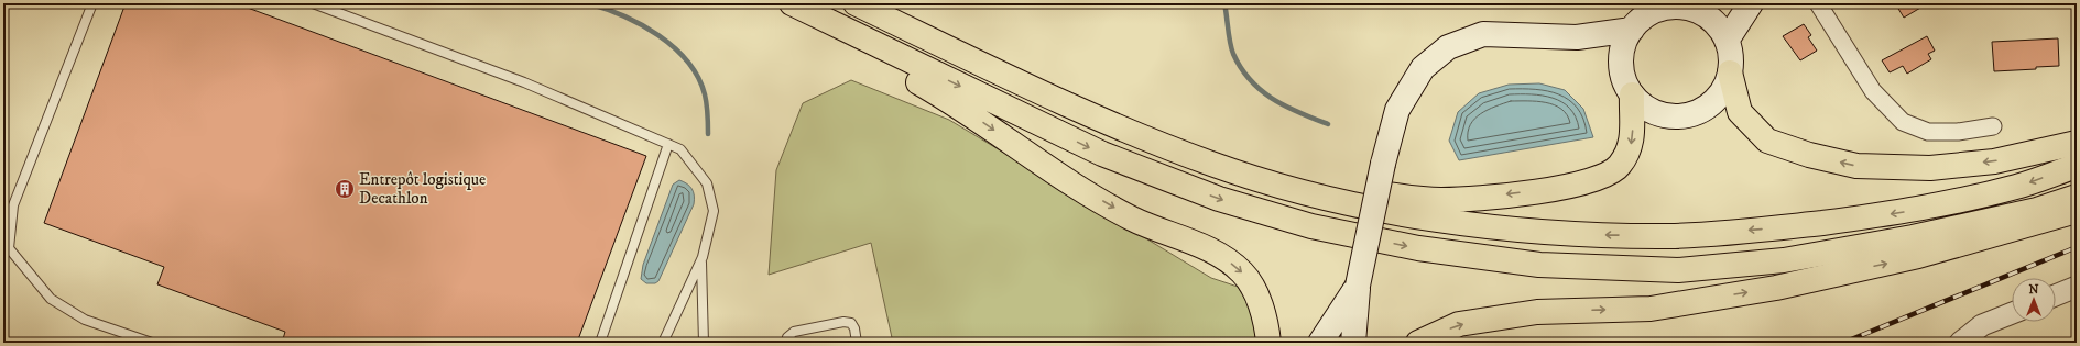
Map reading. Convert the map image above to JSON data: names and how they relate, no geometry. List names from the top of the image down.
{
  "places": {
    "building": ["Entrepôt logistique Decathlon"]
  },
  "north": "top"
}
